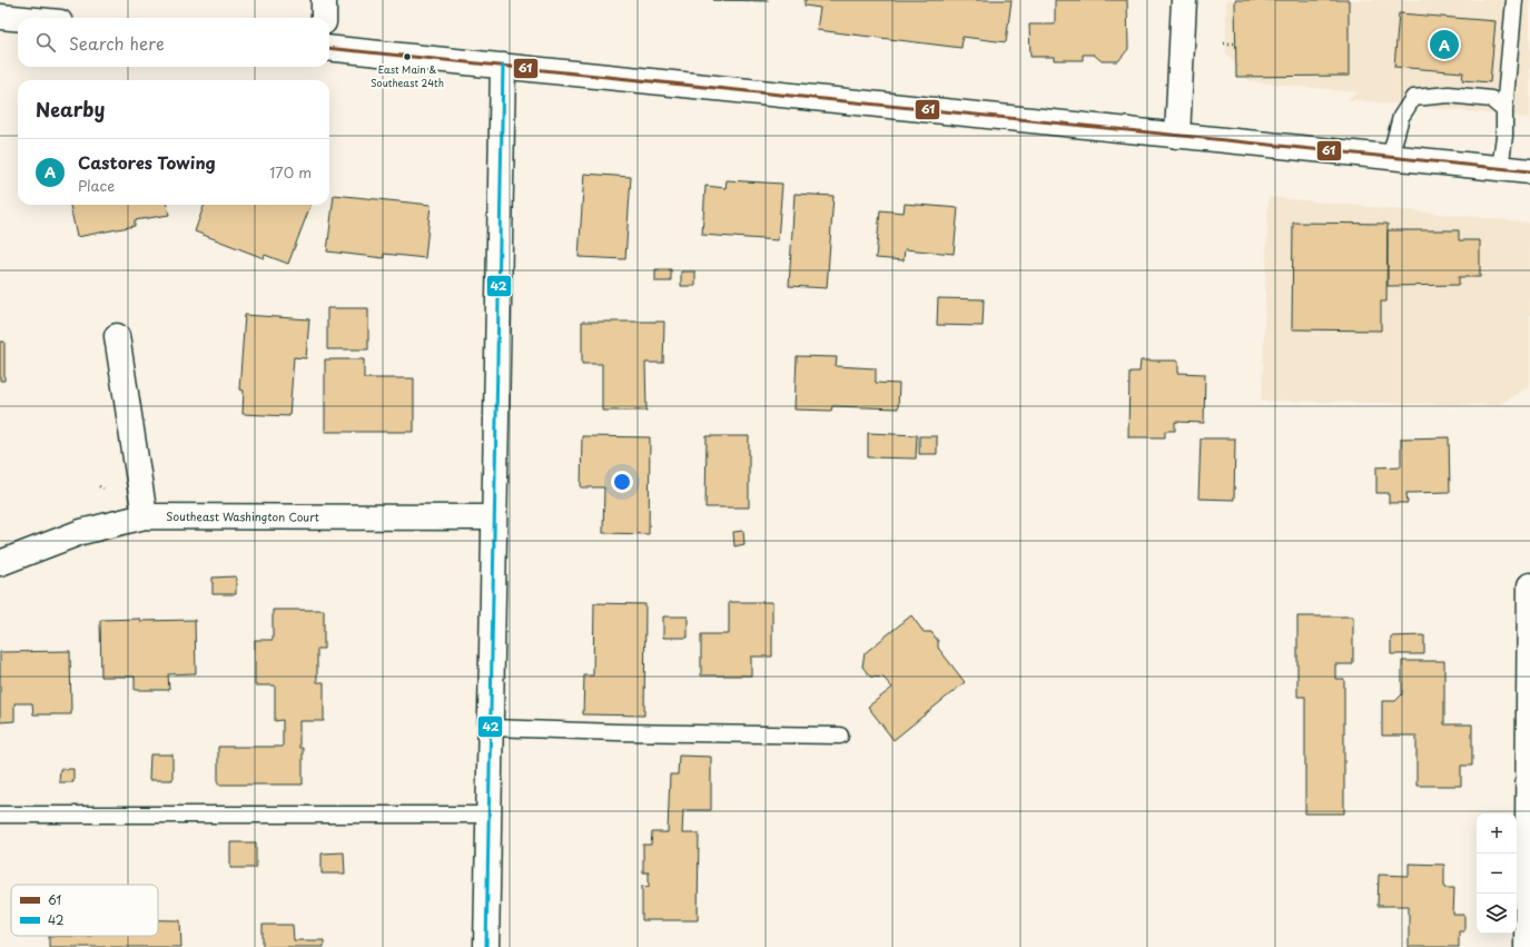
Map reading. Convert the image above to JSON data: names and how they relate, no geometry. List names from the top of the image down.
{
  "streets": {
    "street": ["Southeast Washington Court"]
  },
  "places": ["East Main & Southeast 24th"],
  "lines": ["transit line 61", "transit line 42"],
  "legend": ["61", "42"],
  "page": {
    "search": "Search here",
    "pins": "A",
    "heading": "Nearby",
    "list": [
      {
        "mark": "A",
        "name": "Castores Towing",
        "note": "Place",
        "value": "170 m"
      }
    ],
    "map_buttons": ["+", "−"]
  }
}
